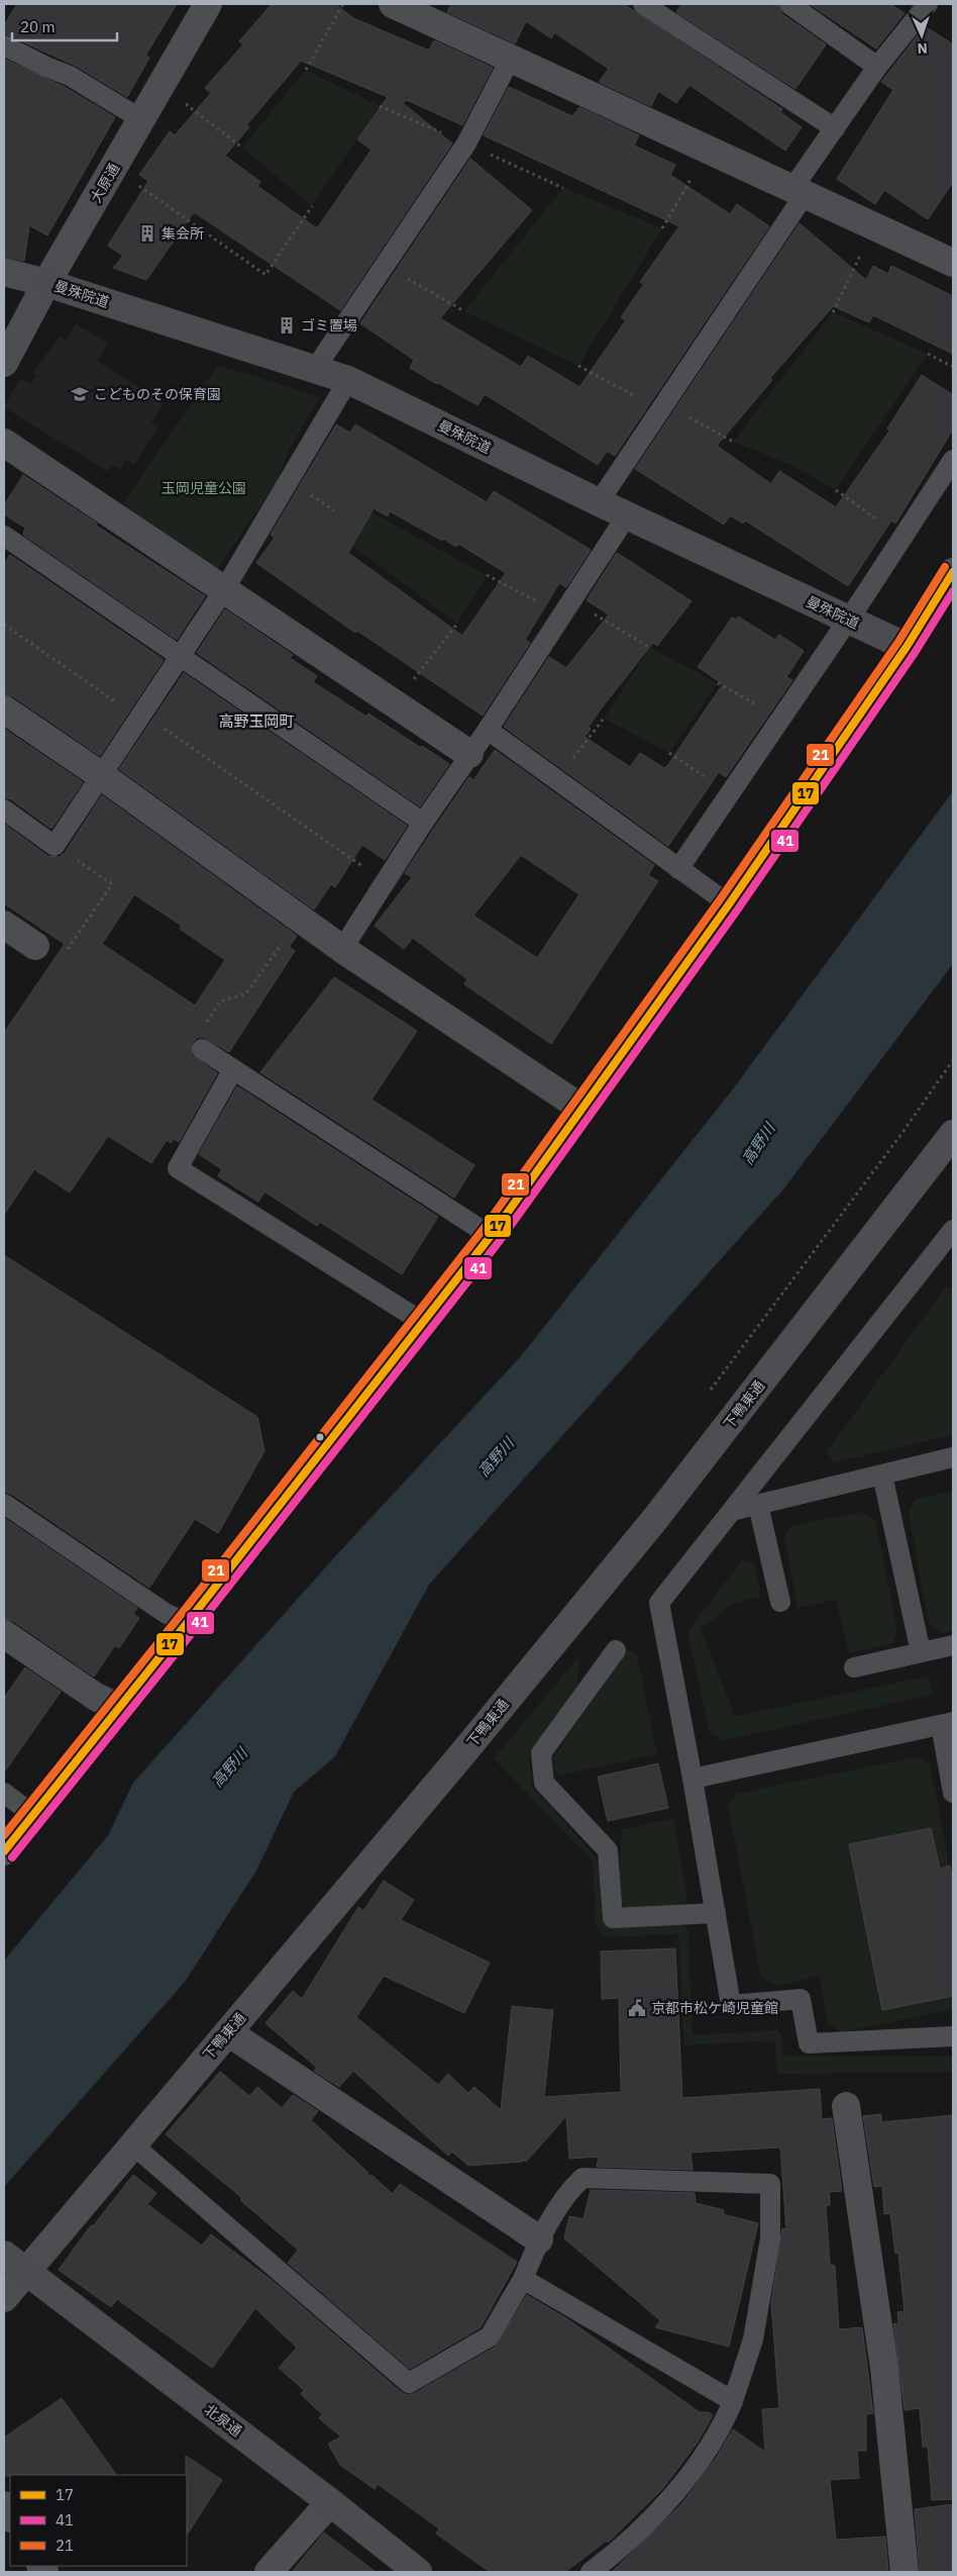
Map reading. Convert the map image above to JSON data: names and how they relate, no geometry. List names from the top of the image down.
{
  "streets": {
    "street": [
      "大原通",
      "曼殊院道",
      "下鴨東通",
      "北泉通"
    ]
  },
  "crossings": [
    ["大原通", "曼殊院道"],
    ["下鴨東通", "北泉通"]
  ],
  "districts": ["高野玉岡町"],
  "water": ["高野川"],
  "parks": ["玉岡児童公園"],
  "places": {
    "building": ["集会所", "ゴミ置場"],
    "school or university": ["こどものその保育園"],
    "public building": ["京都市松ケ崎児童館"]
  },
  "lines": ["transit line 21", "transit line 17", "transit line 41"],
  "legend": ["17", "41", "21"],
  "scale_bar": "20 m",
  "north": "bottom"
}
